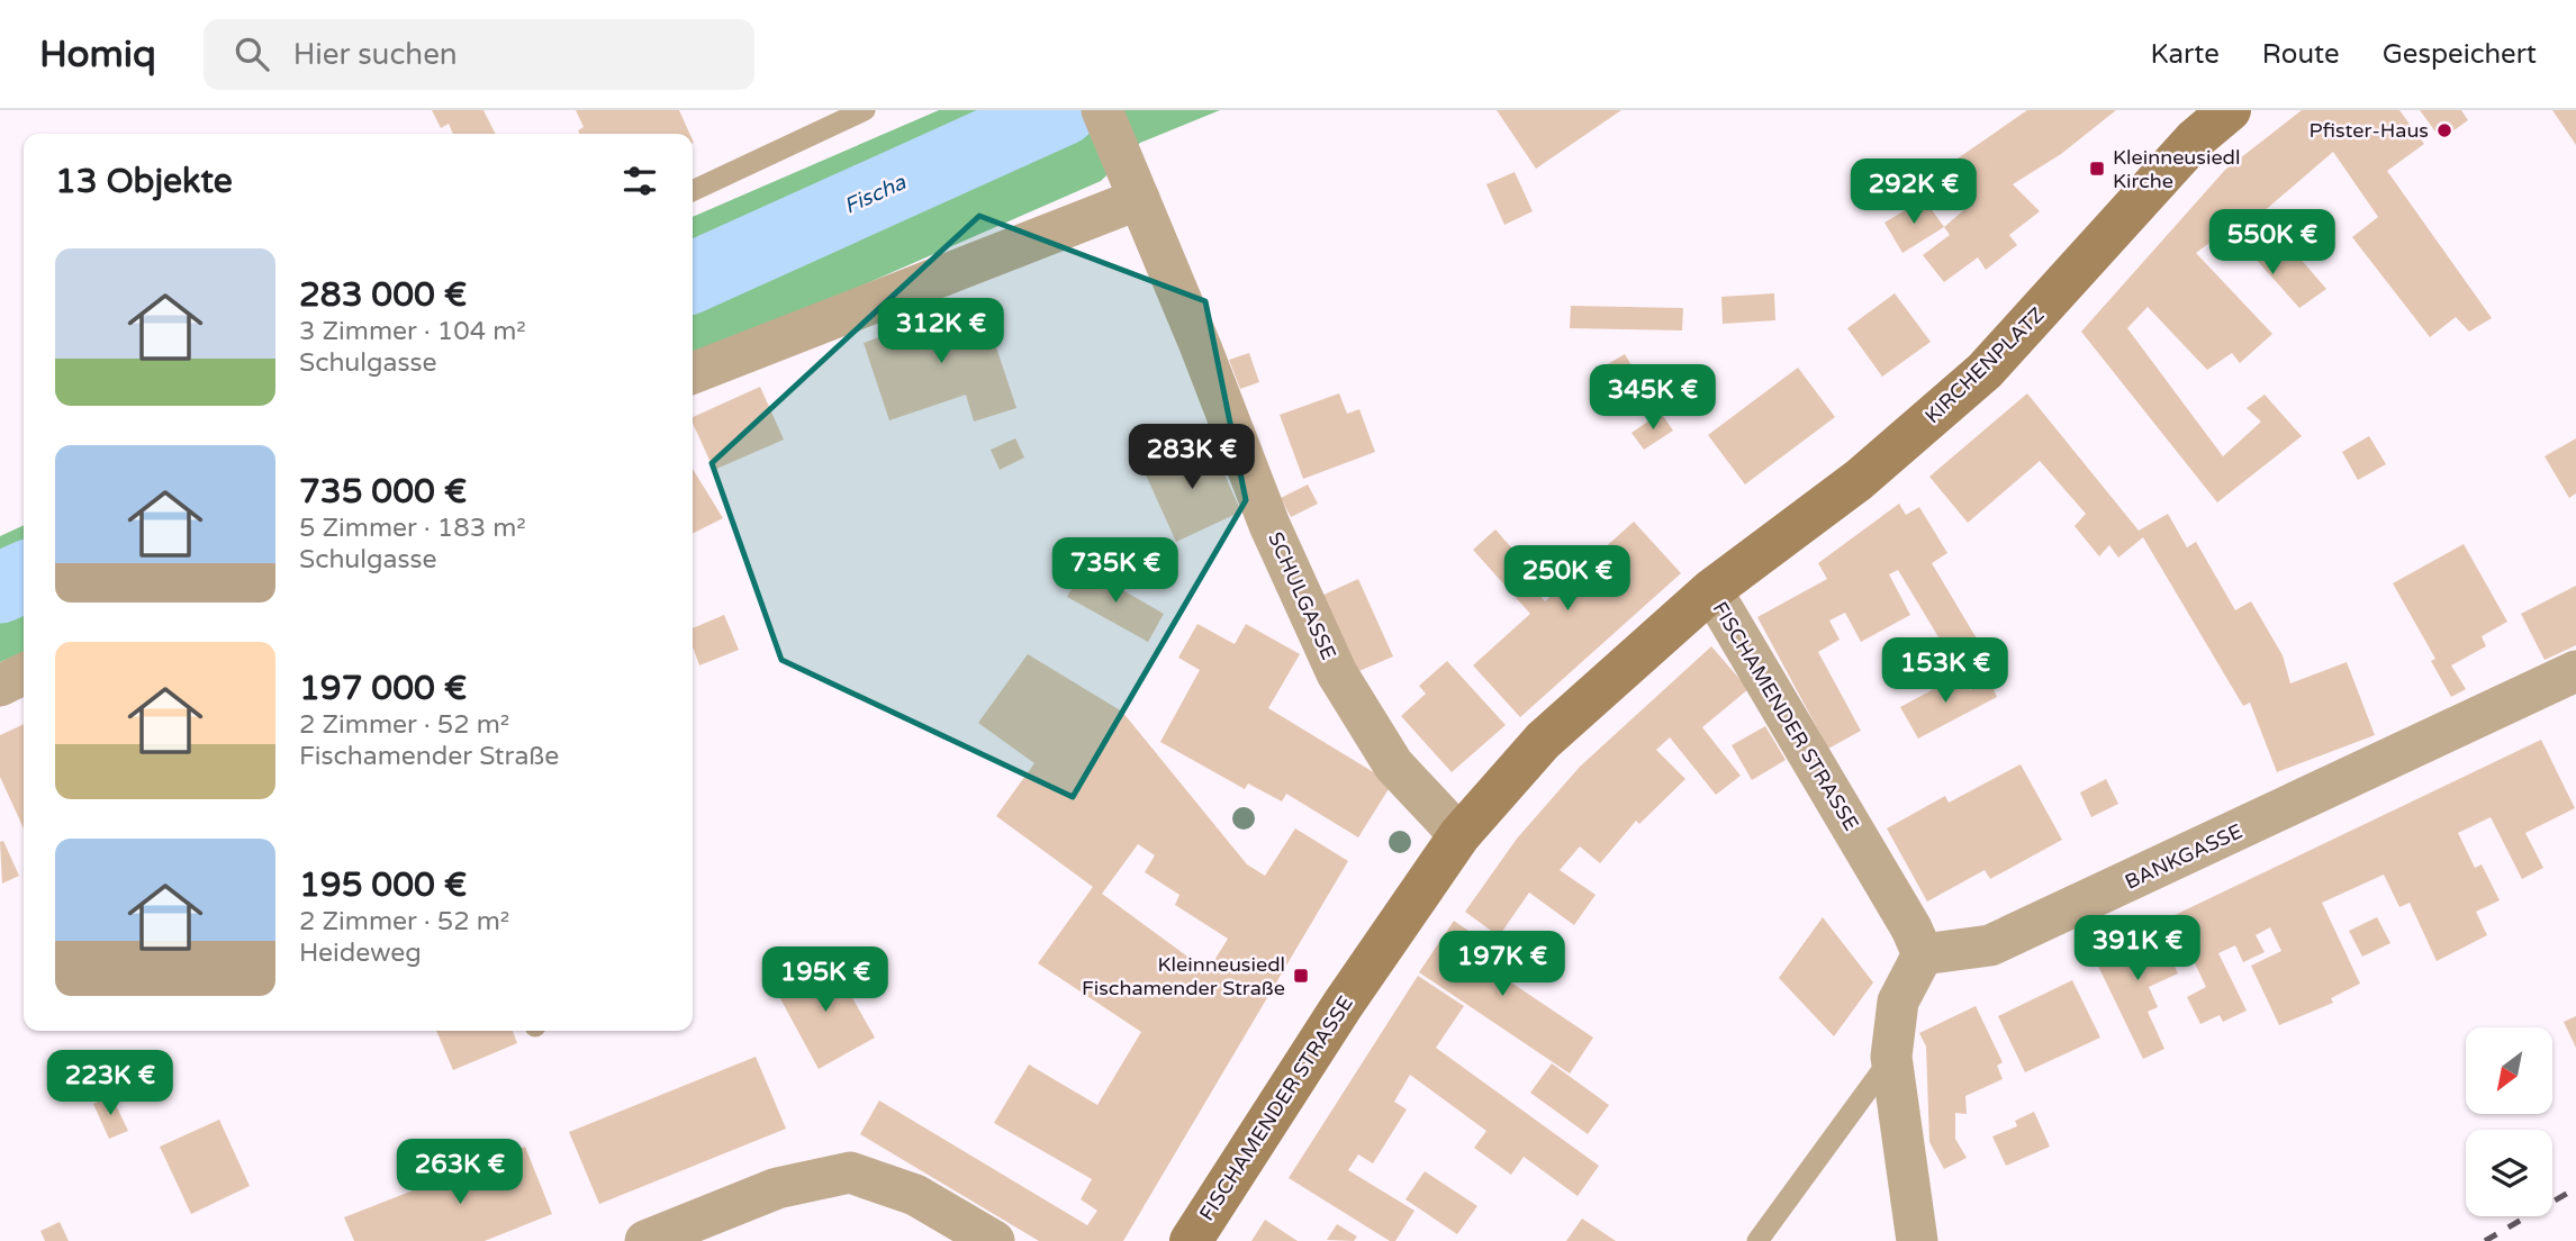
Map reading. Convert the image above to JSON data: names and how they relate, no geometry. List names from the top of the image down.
{
  "streets": {
    "main road": ["KIRCHENPLATZ", "FISCHAMENDER STRASSE"],
    "street": ["SCHULGASSE", "BANKGASSE"]
  },
  "crossings": [
    ["KIRCHENPLATZ", "FISCHAMENDER STRASSE"],
    ["SCHULGASSE", "FISCHAMENDER STRASSE"],
    ["FISCHAMENDER STRASSE", "BANKGASSE"]
  ],
  "water": ["Fischa"],
  "places": {
    "other": ["Pfister-Haus"],
    "transit": ["Kleinneusiedl Kirche", "Kleinneusiedl Fischamender Straße"]
  },
  "north": "bottom left",
  "page": {
    "header": "Homiq",
    "search": "Hier suchen",
    "nav": ["Karte", "Route", "Gespeichert"],
    "heading": "13 Objekte",
    "price": [
      "292K €",
      "550K €",
      "312K €",
      "345K €",
      "283K €",
      "735K €",
      "250K €",
      "153K €",
      "391K €",
      "197K €",
      "195K €",
      "223K €",
      "263K €"
    ],
    "list": [
      {
        "name": "283 000 €",
        "note": "3 Zimmer · 104 m² · Schulgasse"
      },
      {
        "name": "735 000 €",
        "note": "5 Zimmer · 183 m² · Schulgasse"
      },
      {
        "name": "197 000 €",
        "note": "2 Zimmer · 52 m² · Fischamender Straße"
      },
      {
        "name": "195 000 €",
        "note": "2 Zimmer · 52 m² · Heideweg"
      }
    ]
  }
}
